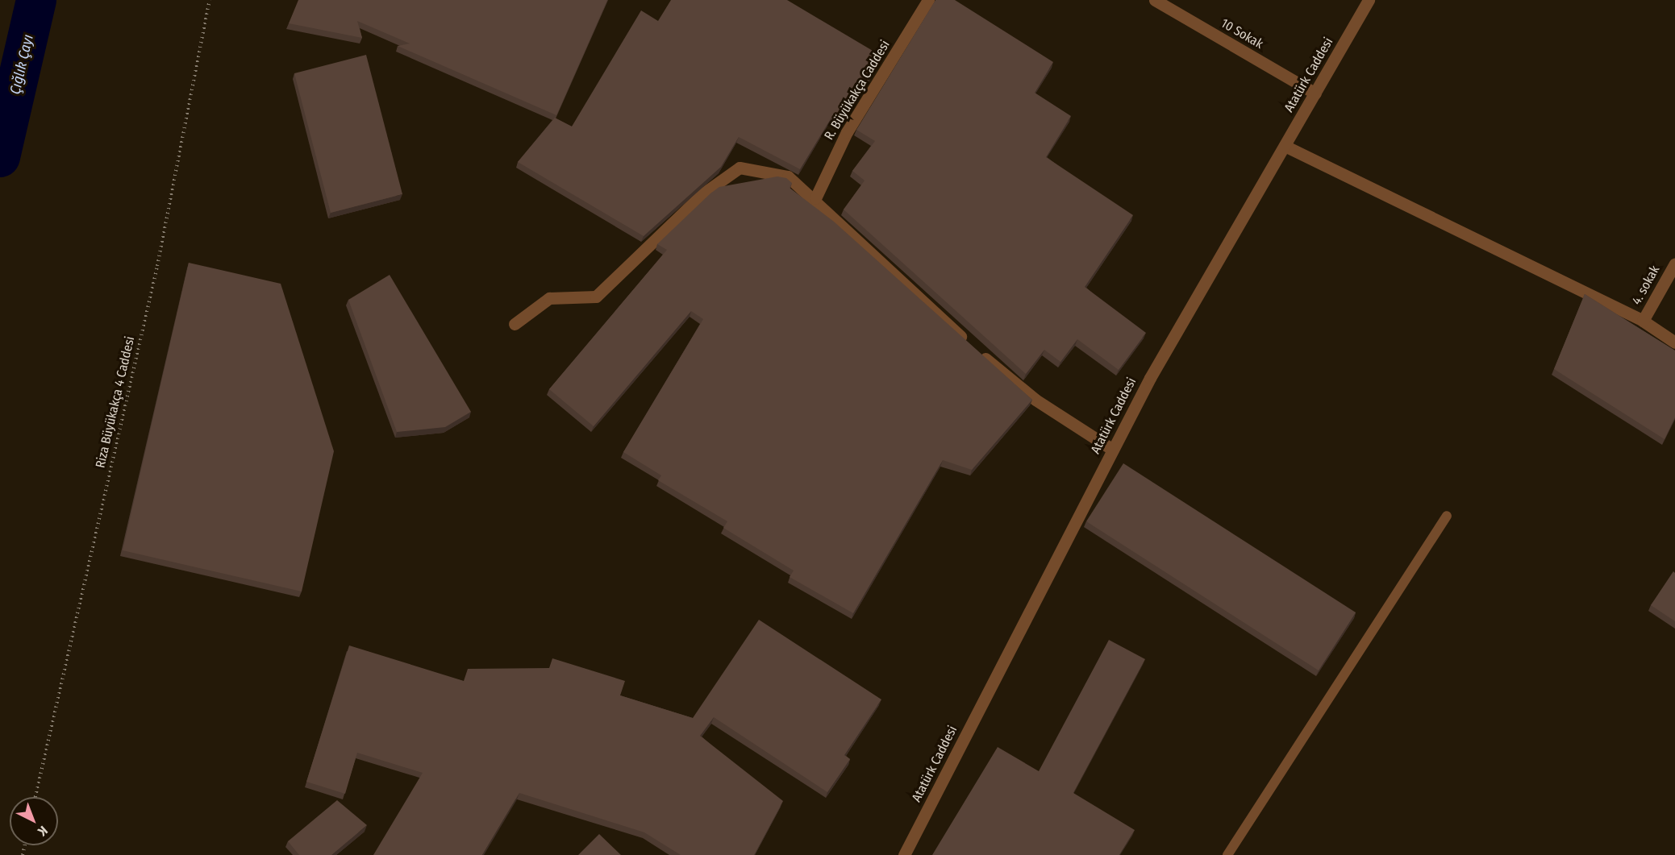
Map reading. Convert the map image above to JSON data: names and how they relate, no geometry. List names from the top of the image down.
{
  "streets": {
    "street": [
      "10 Sokak",
      "Atatürk Caddesi",
      "R. Büyükakça Caddesi",
      "4. sokak"
    ],
    "path": ["Riza Büyükakça 4 Caddesi"]
  },
  "crossings": [
    ["10 Sokak", "Atatürk Caddesi"]
  ],
  "water": ["Çığlık Çayı"],
  "north": "bottom right"
}
